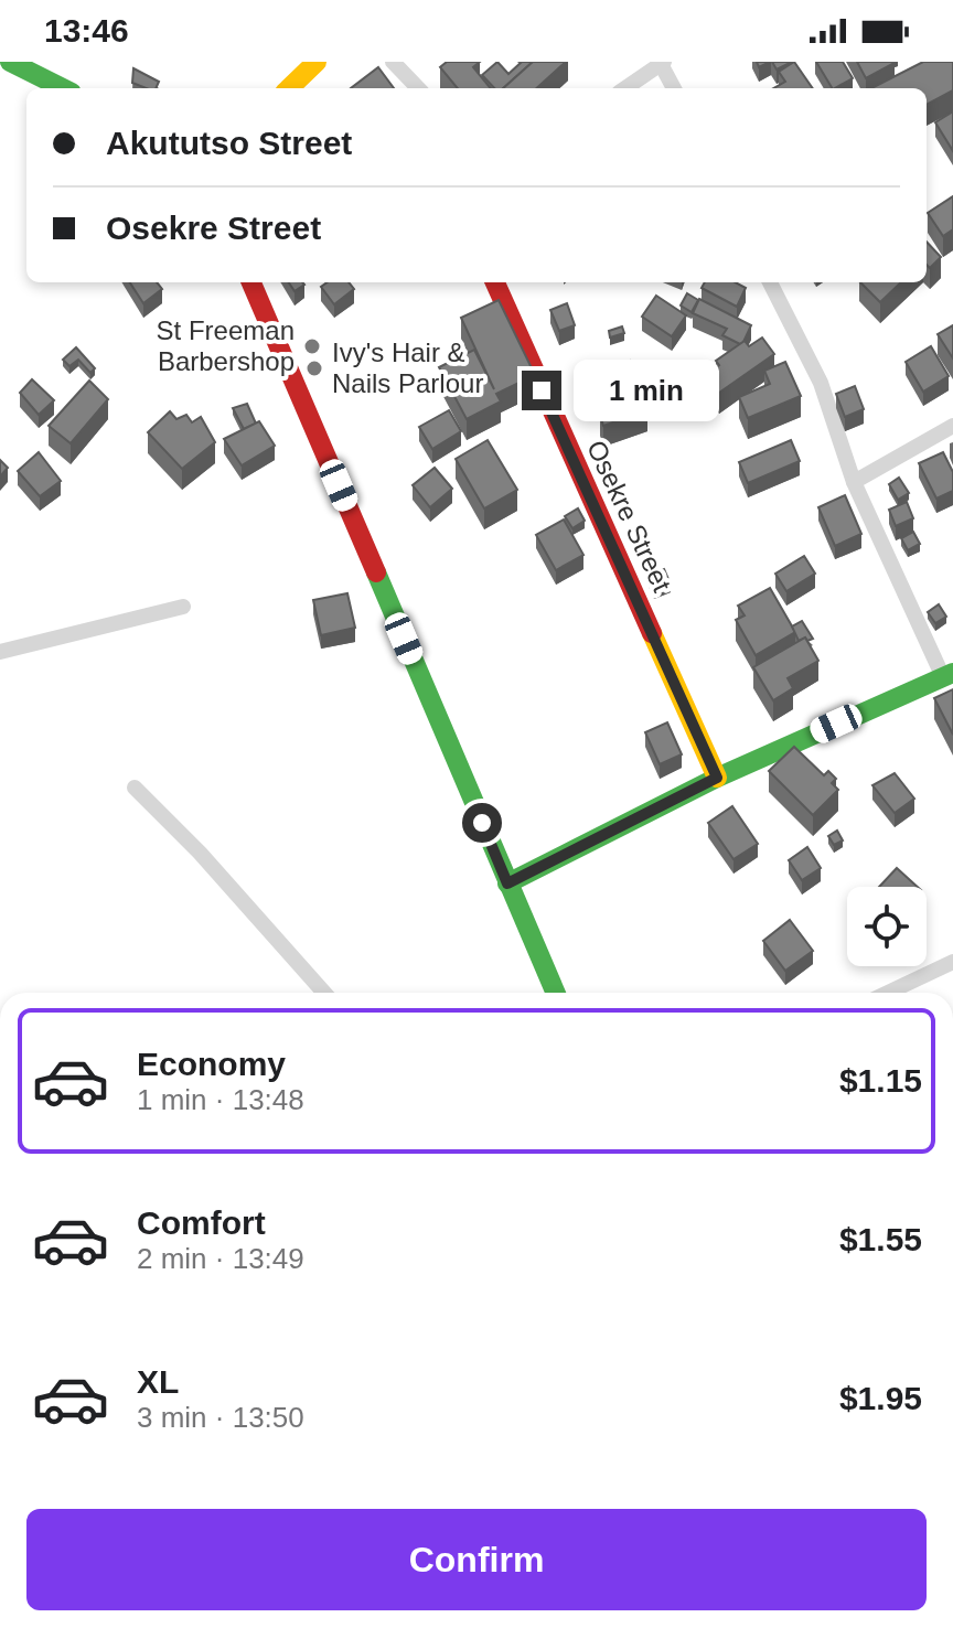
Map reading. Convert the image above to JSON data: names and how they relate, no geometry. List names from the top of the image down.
{
  "streets": {
    "street": ["Osekre Street"]
  },
  "places": ["St Freeman Barbershop", "Ivy's Hair & Nails Parlour"],
  "page": {
    "status": "13:46",
    "banner": ["Akututso Street", "Osekre Street"],
    "bubble": "1 min",
    "list": [
      {
        "name": "Economy",
        "note": "1 min · 13:48",
        "value": "$1.15"
      },
      {
        "name": "Comfort",
        "note": "2 min · 13:49",
        "value": "$1.55"
      },
      {
        "name": "XL",
        "note": "3 min · 13:50",
        "value": "$1.95"
      }
    ],
    "buttons": "Confirm"
  }
}
